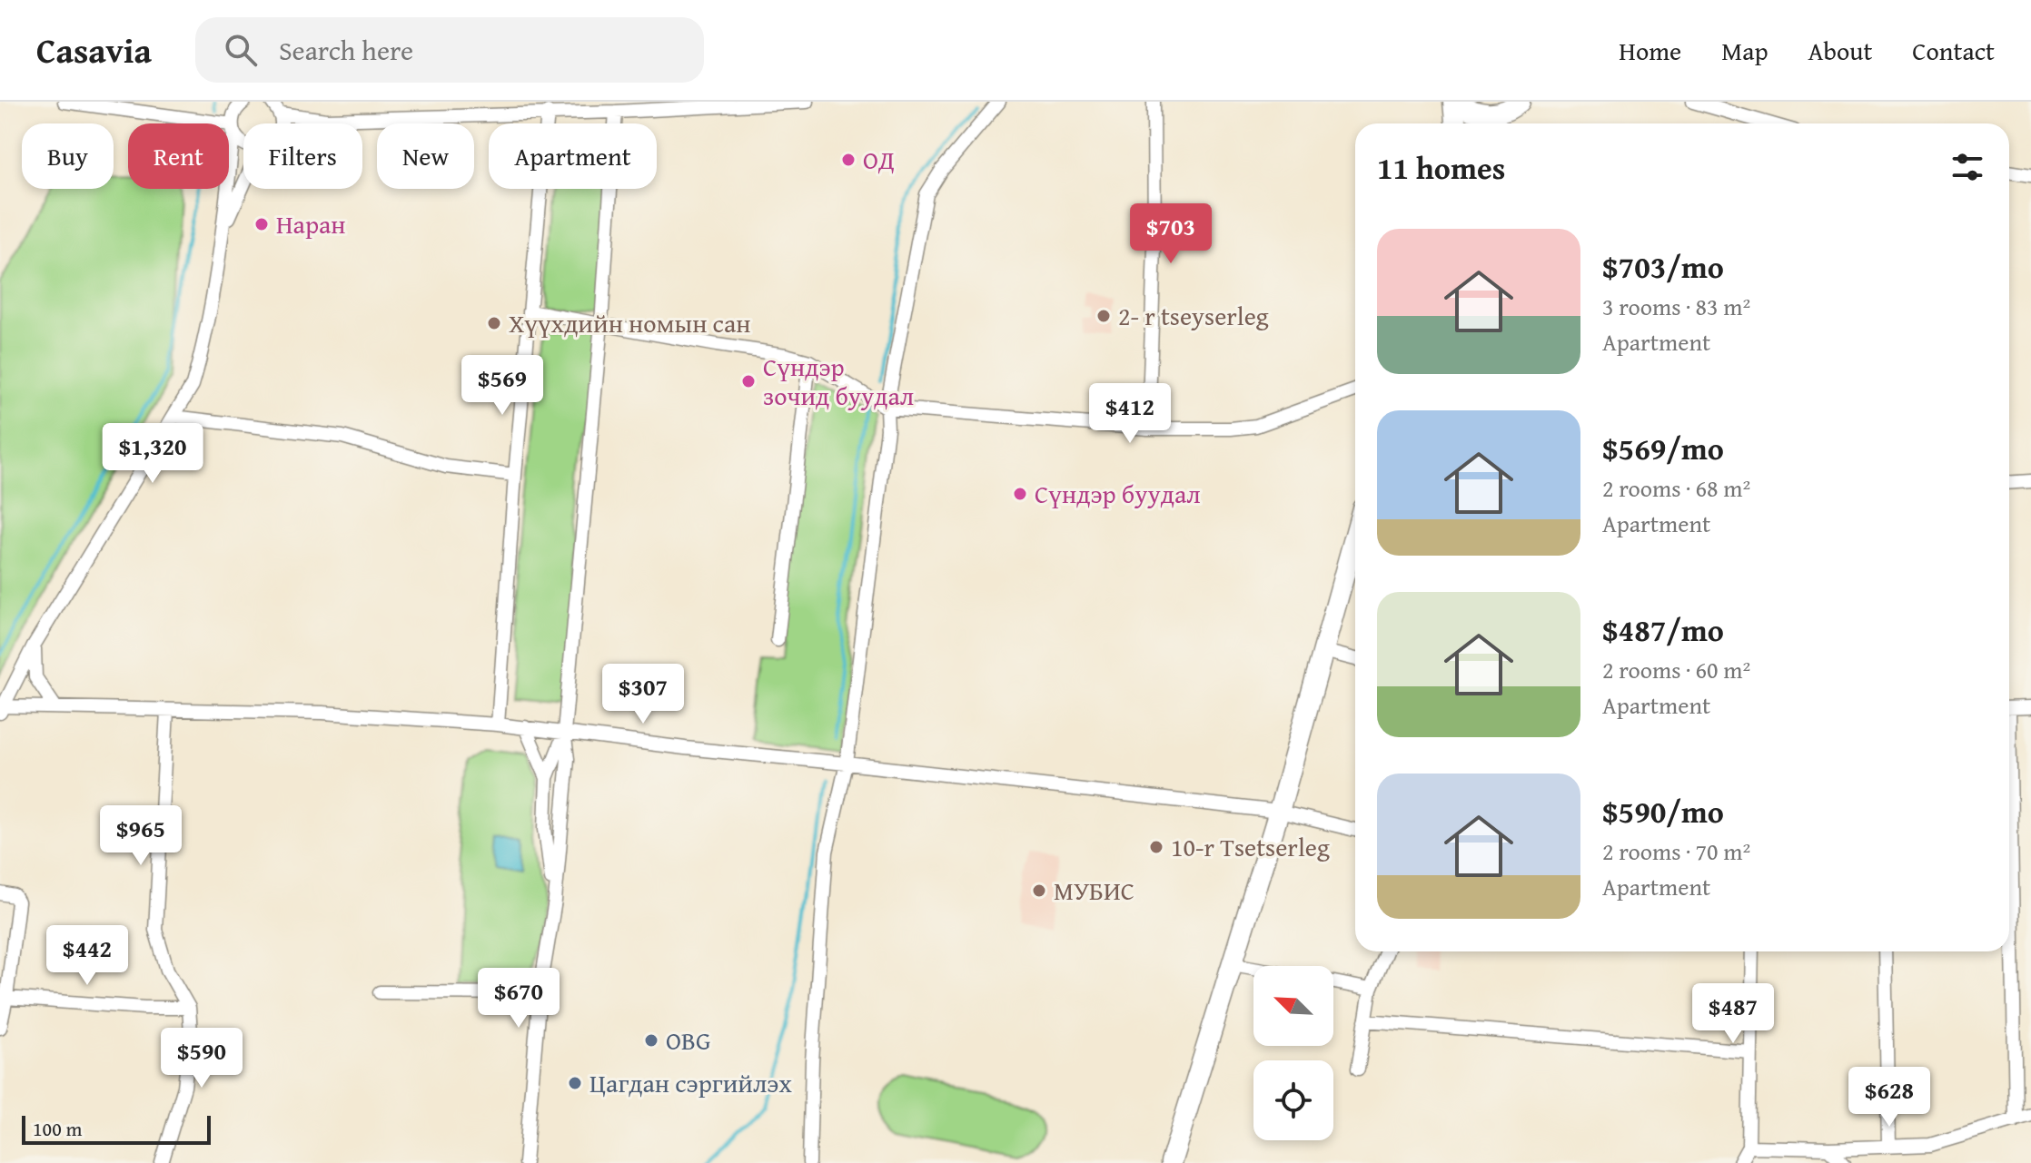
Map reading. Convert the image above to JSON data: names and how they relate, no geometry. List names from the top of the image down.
{
  "places": [
    "ОД",
    "Наран",
    "2- r tseyserleg",
    "Хүүхдийн номын сан",
    "Сүндэр зочид буудал",
    "Сүндэр буудал",
    "10-r Tsetserleg",
    "МУБИС",
    "OBG",
    "Цагдан сэргийлэх"
  ],
  "scale_bar": "100 m",
  "north": "top left",
  "page": {
    "header": "Casavia",
    "search": "Search here",
    "nav": [
      "Home",
      "Map",
      "About",
      "Contact"
    ],
    "chip": [
      "Buy",
      "Rent",
      "Filters",
      "New",
      "Apartment"
    ],
    "heading": "11 homes",
    "price": [
      "$703",
      "$569",
      "$412",
      "$1,320",
      "$307",
      "$965",
      "$442",
      "$670",
      "$487",
      "$590",
      "$628"
    ],
    "list": [
      {
        "name": "$703/mo",
        "note": "3 rooms · 83 m² · Apartment"
      },
      {
        "name": "$569/mo",
        "note": "2 rooms · 68 m² · Apartment"
      },
      {
        "name": "$487/mo",
        "note": "2 rooms · 60 m² · Apartment"
      },
      {
        "name": "$590/mo",
        "note": "2 rooms · 70 m² · Apartment"
      }
    ],
    "scale": "100 m"
  }
}
